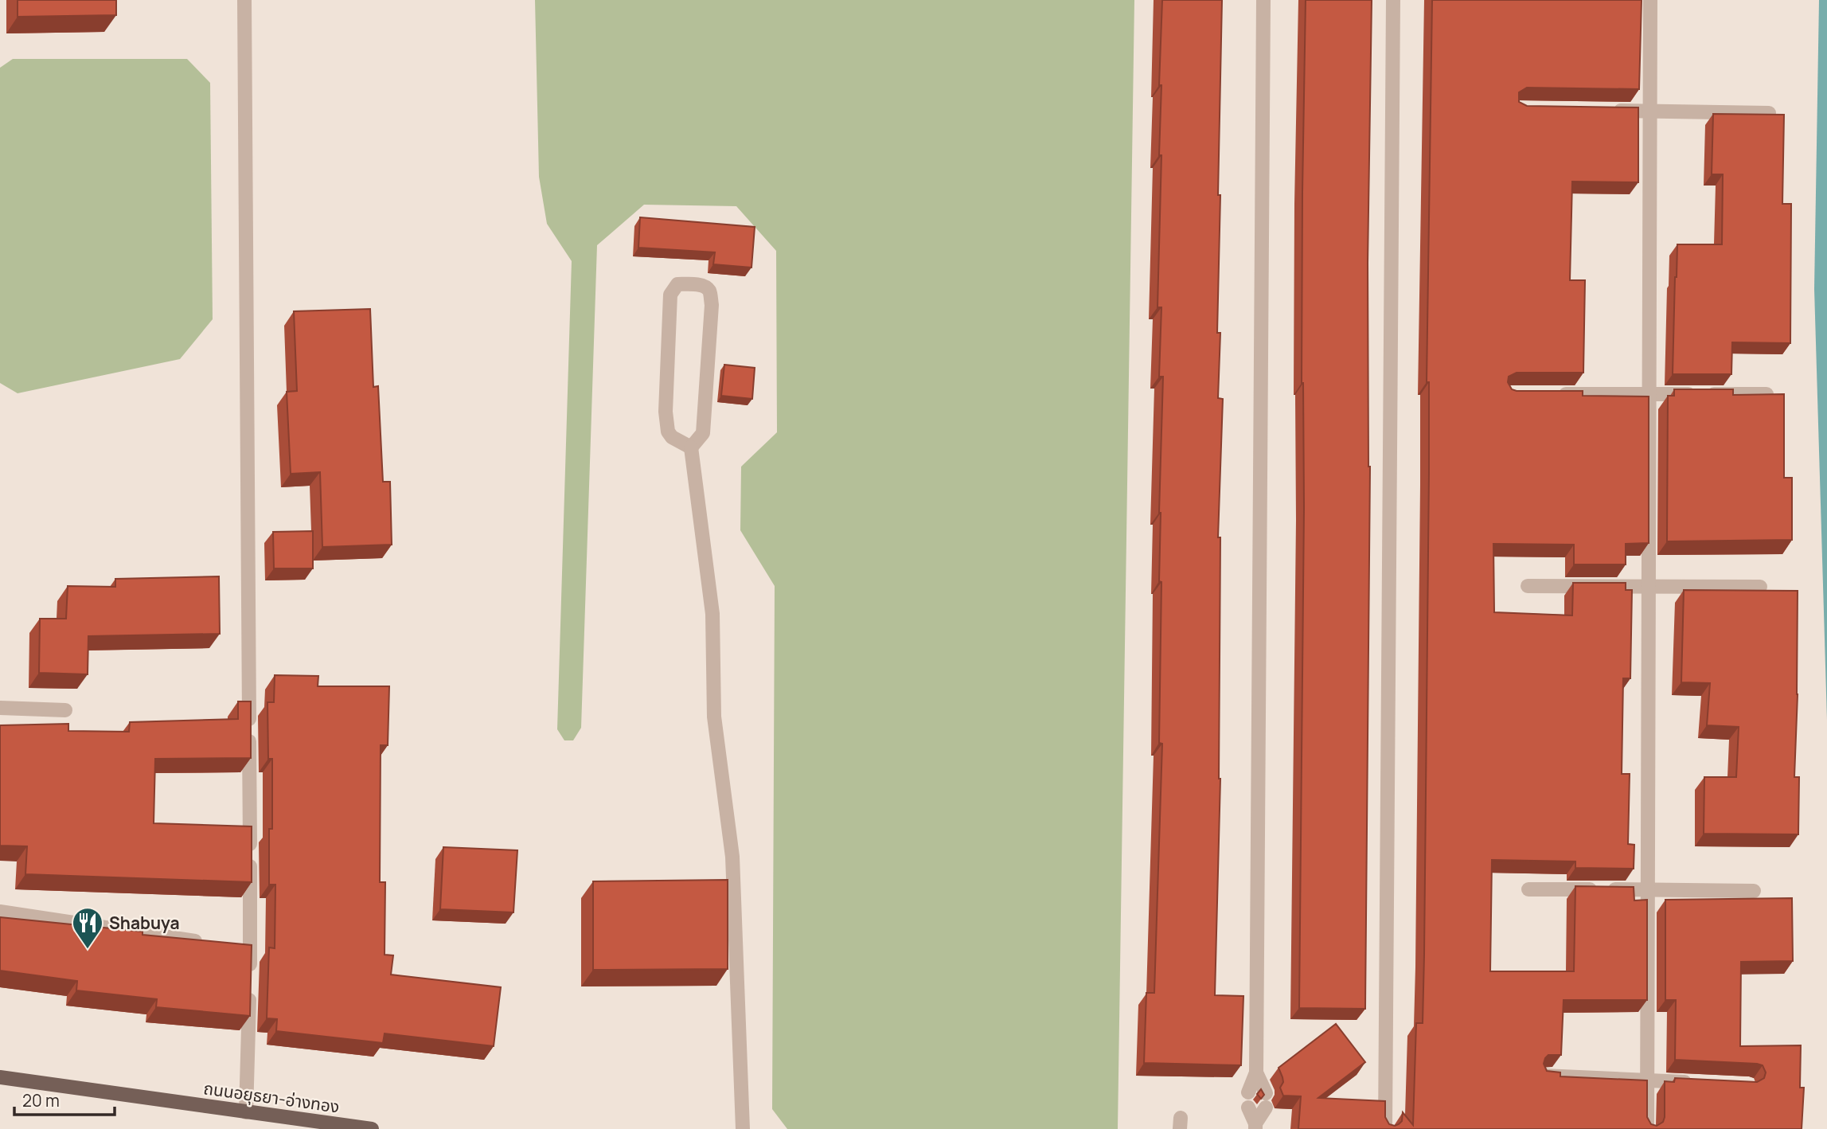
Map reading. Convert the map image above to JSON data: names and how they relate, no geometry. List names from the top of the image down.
{
  "streets": {
    "main road": ["ถนนอยุธยา-อ่างทอง"]
  },
  "places": {
    "restaurant": ["Shabuya"]
  },
  "scale_bar": "20 m"
}
